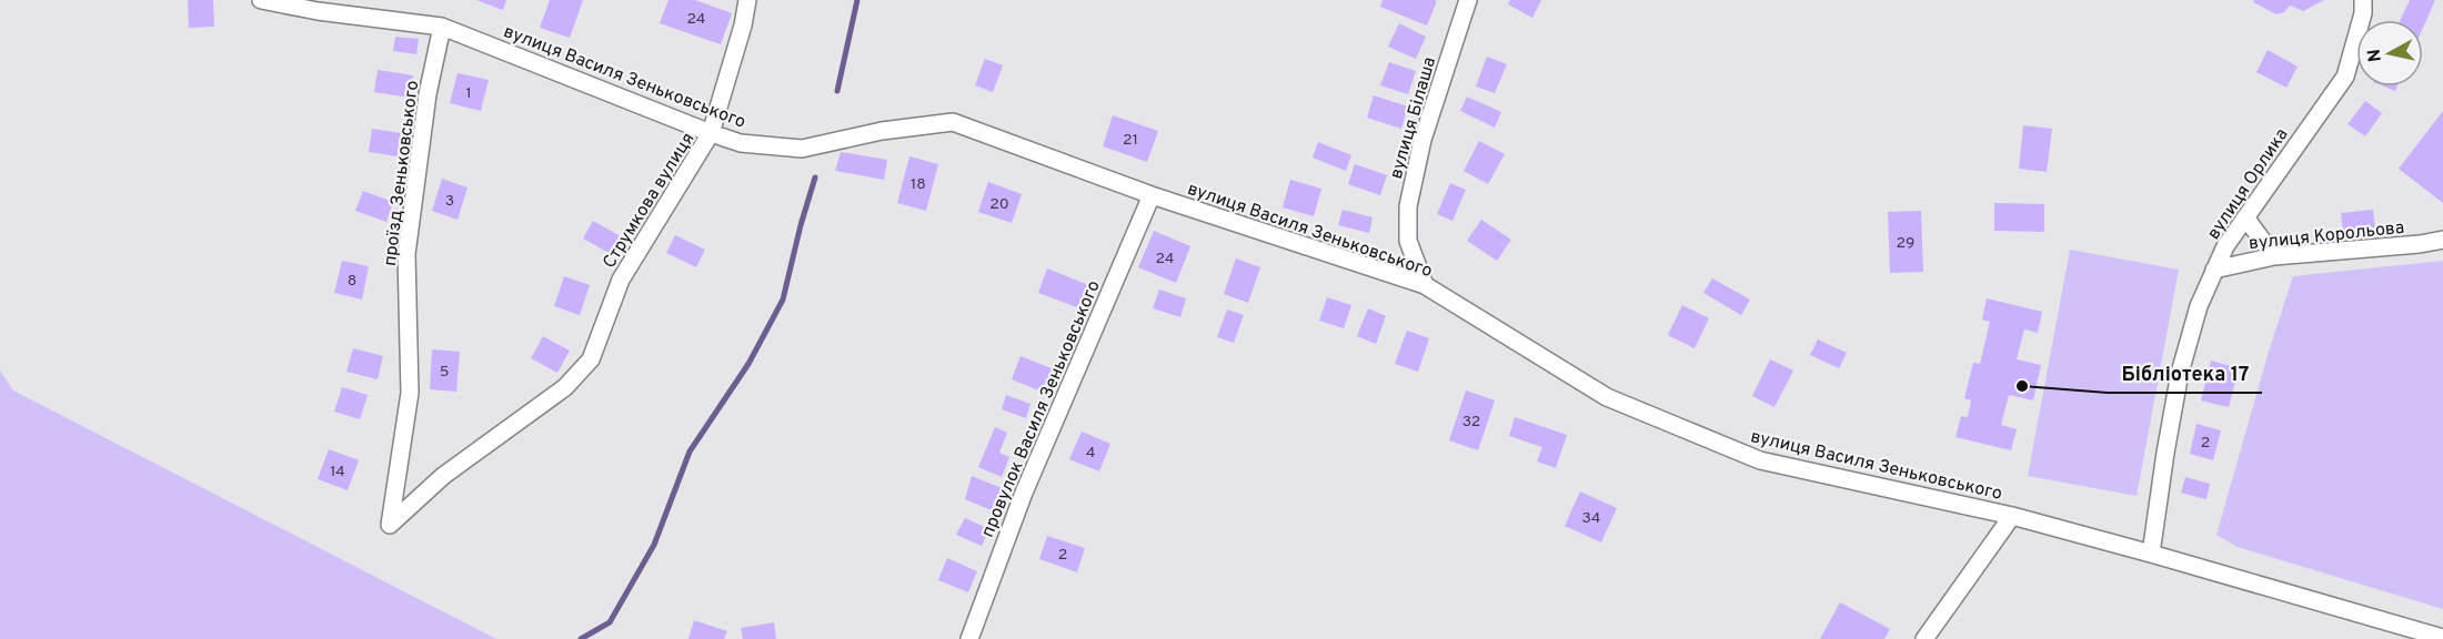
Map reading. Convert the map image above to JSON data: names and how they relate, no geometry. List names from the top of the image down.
{
  "streets": {
    "street": [
      "вулиця Василя Зеньковського",
      "вулиця Білаша",
      "проїзд Зеньковського",
      "вулиця Орлика",
      "Струмкова вулиця",
      "вулиця Корольова",
      "провулок Василя Зеньковського"
    ]
  },
  "crossings": [
    ["вулиця Василя Зеньковського", "вулиця Білаша"],
    ["вулиця Василя Зеньковського", "проїзд Зеньковського"],
    ["вулиця Василя Зеньковського", "вулиця Орлика"],
    ["вулиця Василя Зеньковського", "Струмкова вулиця"],
    ["вулиця Василя Зеньковського", "провулок Василя Зеньковського"],
    ["проїзд Зеньковського", "Струмкова вулиця"],
    ["вулиця Орлика", "вулиця Корольова"]
  ],
  "places": ["Бібліотека 17"],
  "house_numbers": [
    "24",
    "1",
    "21",
    "18",
    "3",
    "20",
    "29",
    "24",
    "8",
    "5",
    "32",
    "2",
    "4",
    "14",
    "34",
    "2"
  ],
  "north": "left"
}
